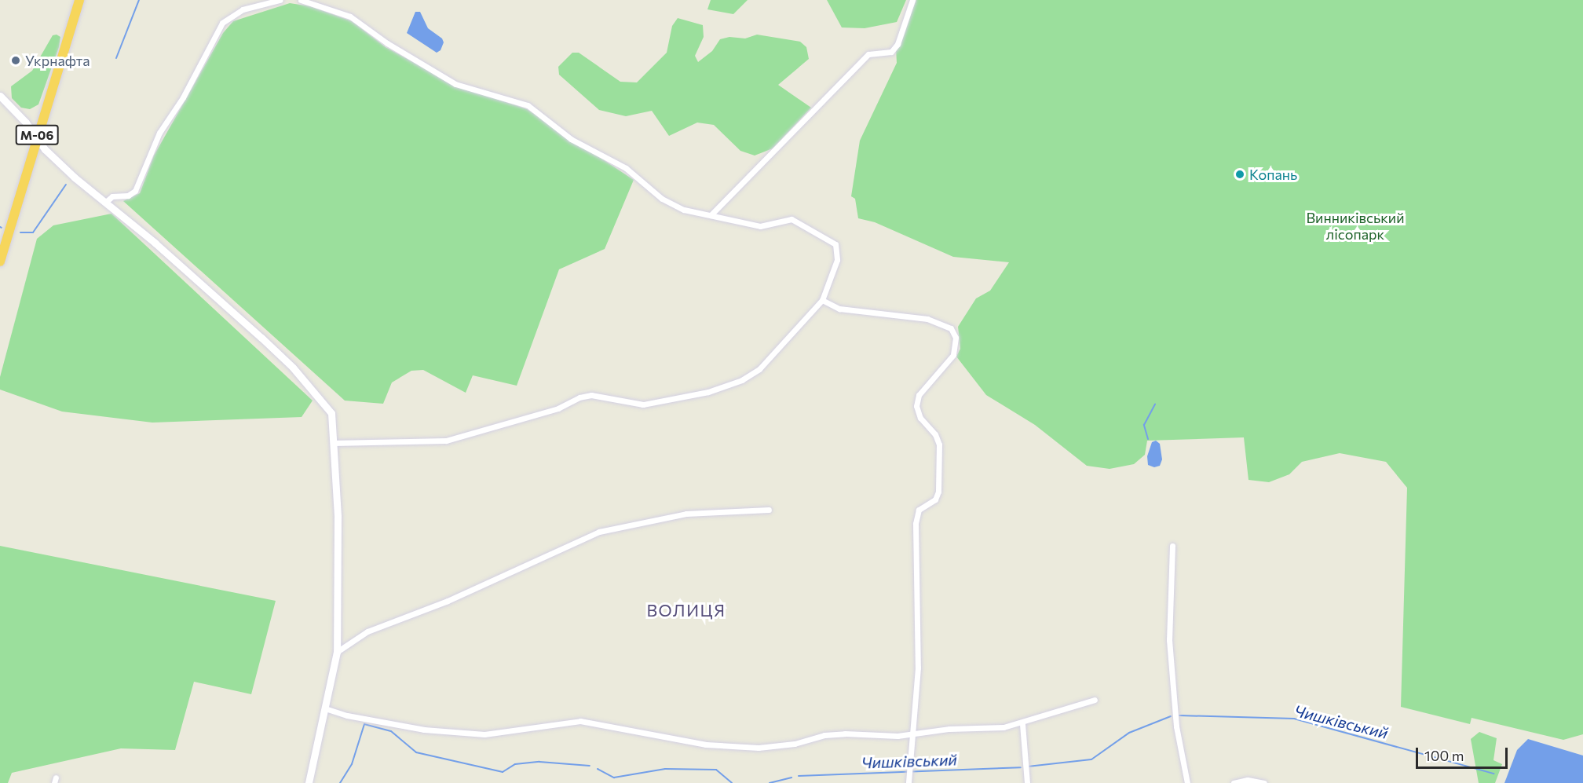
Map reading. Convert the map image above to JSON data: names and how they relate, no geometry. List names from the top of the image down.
{
  "streets": {
    "highway": ["М-06"]
  },
  "districts": ["ВОЛИЦЯ"],
  "water": ["Чишківський"],
  "parks": ["Винниківський лісопарк"],
  "places": ["Укрнафта", "Копань"],
  "scale_bar": "100 m"
}
